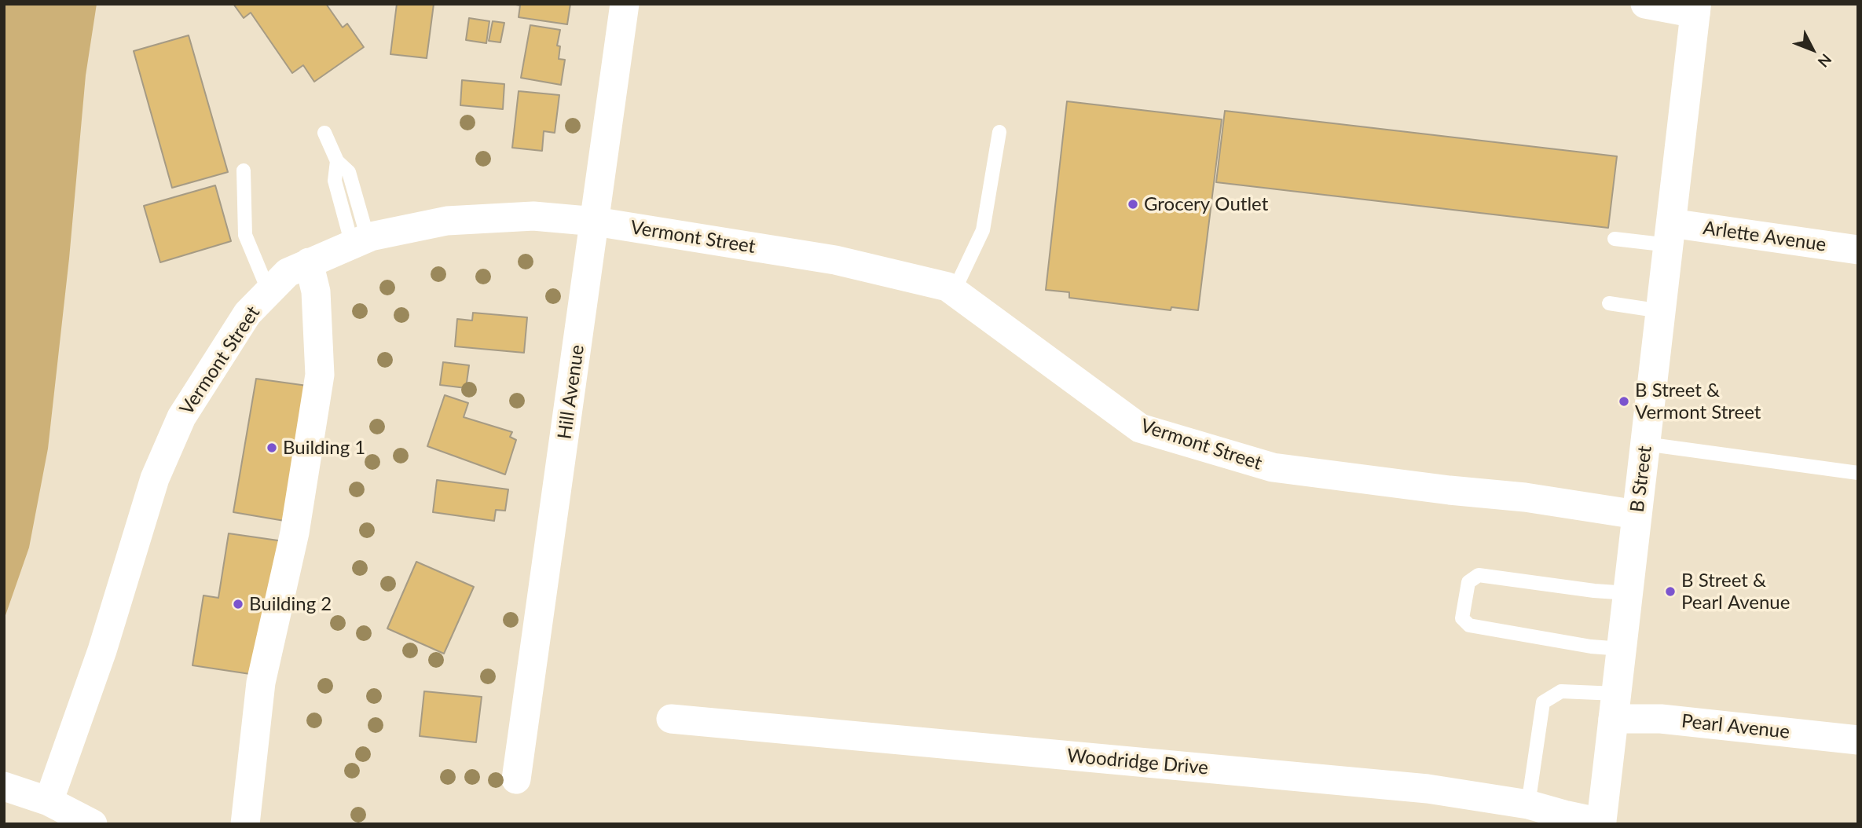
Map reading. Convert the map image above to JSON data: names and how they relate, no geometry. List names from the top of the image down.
{
  "streets": {
    "street": [
      "Arlette Avenue",
      "Vermont Street",
      "Hill Avenue",
      "B Street",
      "Pearl Avenue",
      "Woodridge Drive"
    ]
  },
  "crossings": [
    ["Arlette Avenue", "B Street"],
    ["Vermont Street", "Hill Avenue"],
    ["Vermont Street", "B Street"],
    ["B Street", "Pearl Avenue"],
    ["B Street", "Woodridge Drive"]
  ],
  "places": [
    "Grocery Outlet",
    "B Street & Vermont Street",
    "Building 1",
    "B Street & Pearl Avenue",
    "Building 2"
  ],
  "north": "bottom right"
}
